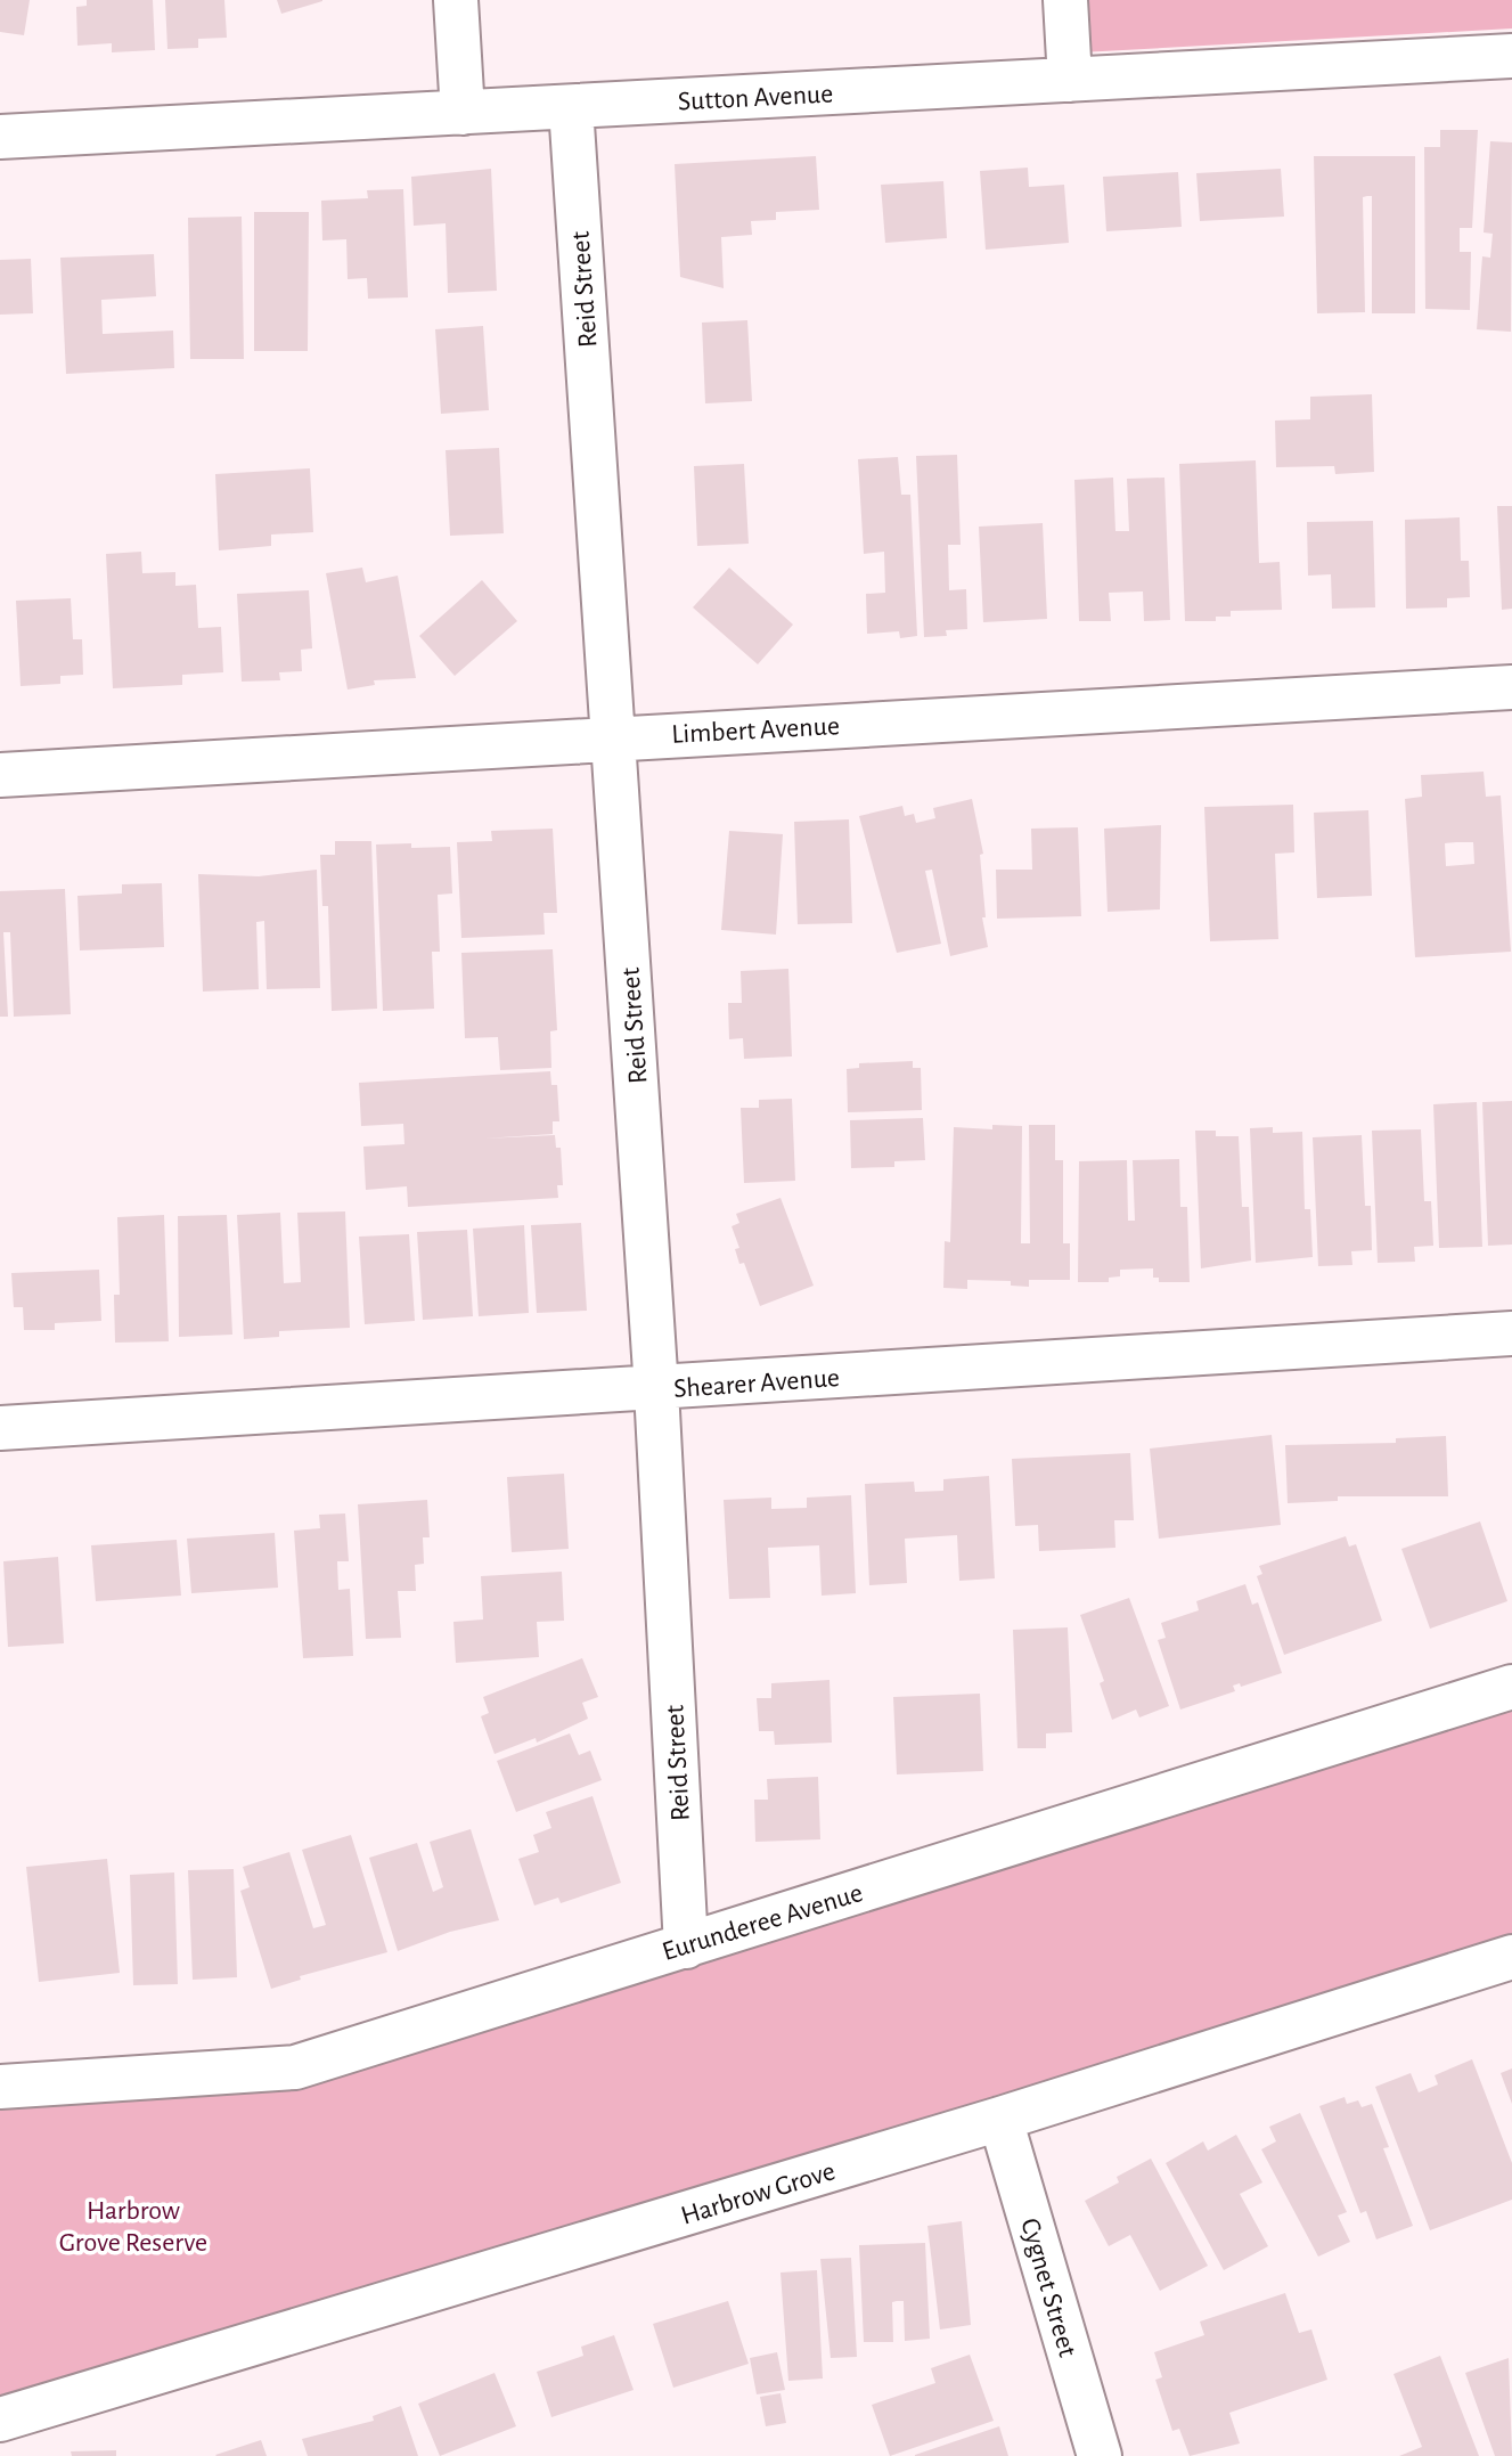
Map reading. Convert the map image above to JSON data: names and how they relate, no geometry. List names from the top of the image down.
{
  "streets": {
    "street": [
      "Sutton Avenue",
      "Reid Street",
      "Limbert Avenue",
      "Shearer Avenue",
      "Eurunderee Avenue",
      "Harbrow Grove",
      "Cygnet Street"
    ]
  },
  "crossings": [
    ["Sutton Avenue", "Reid Street"],
    ["Reid Street", "Limbert Avenue"],
    ["Reid Street", "Shearer Avenue"],
    ["Reid Street", "Eurunderee Avenue"],
    ["Harbrow Grove", "Cygnet Street"]
  ],
  "parks": ["Harbrow Grove Reserve"]
}
